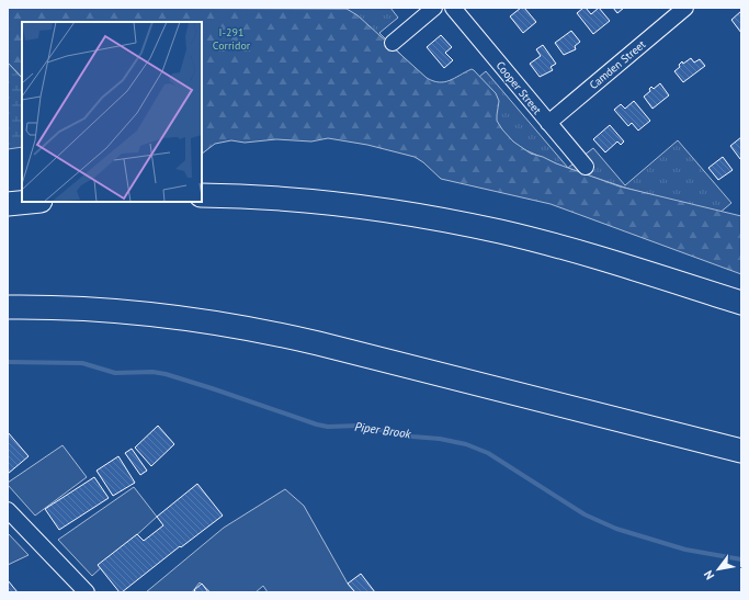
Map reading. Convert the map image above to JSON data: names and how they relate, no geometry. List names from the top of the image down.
{
  "streets": {
    "street": ["Camden Street", "Cooper Street"]
  },
  "crossings": [
    ["Camden Street", "Cooper Street"]
  ],
  "water": ["Piper Brook"],
  "parks": ["I-291 Corridor"],
  "north": "bottom left"
}
